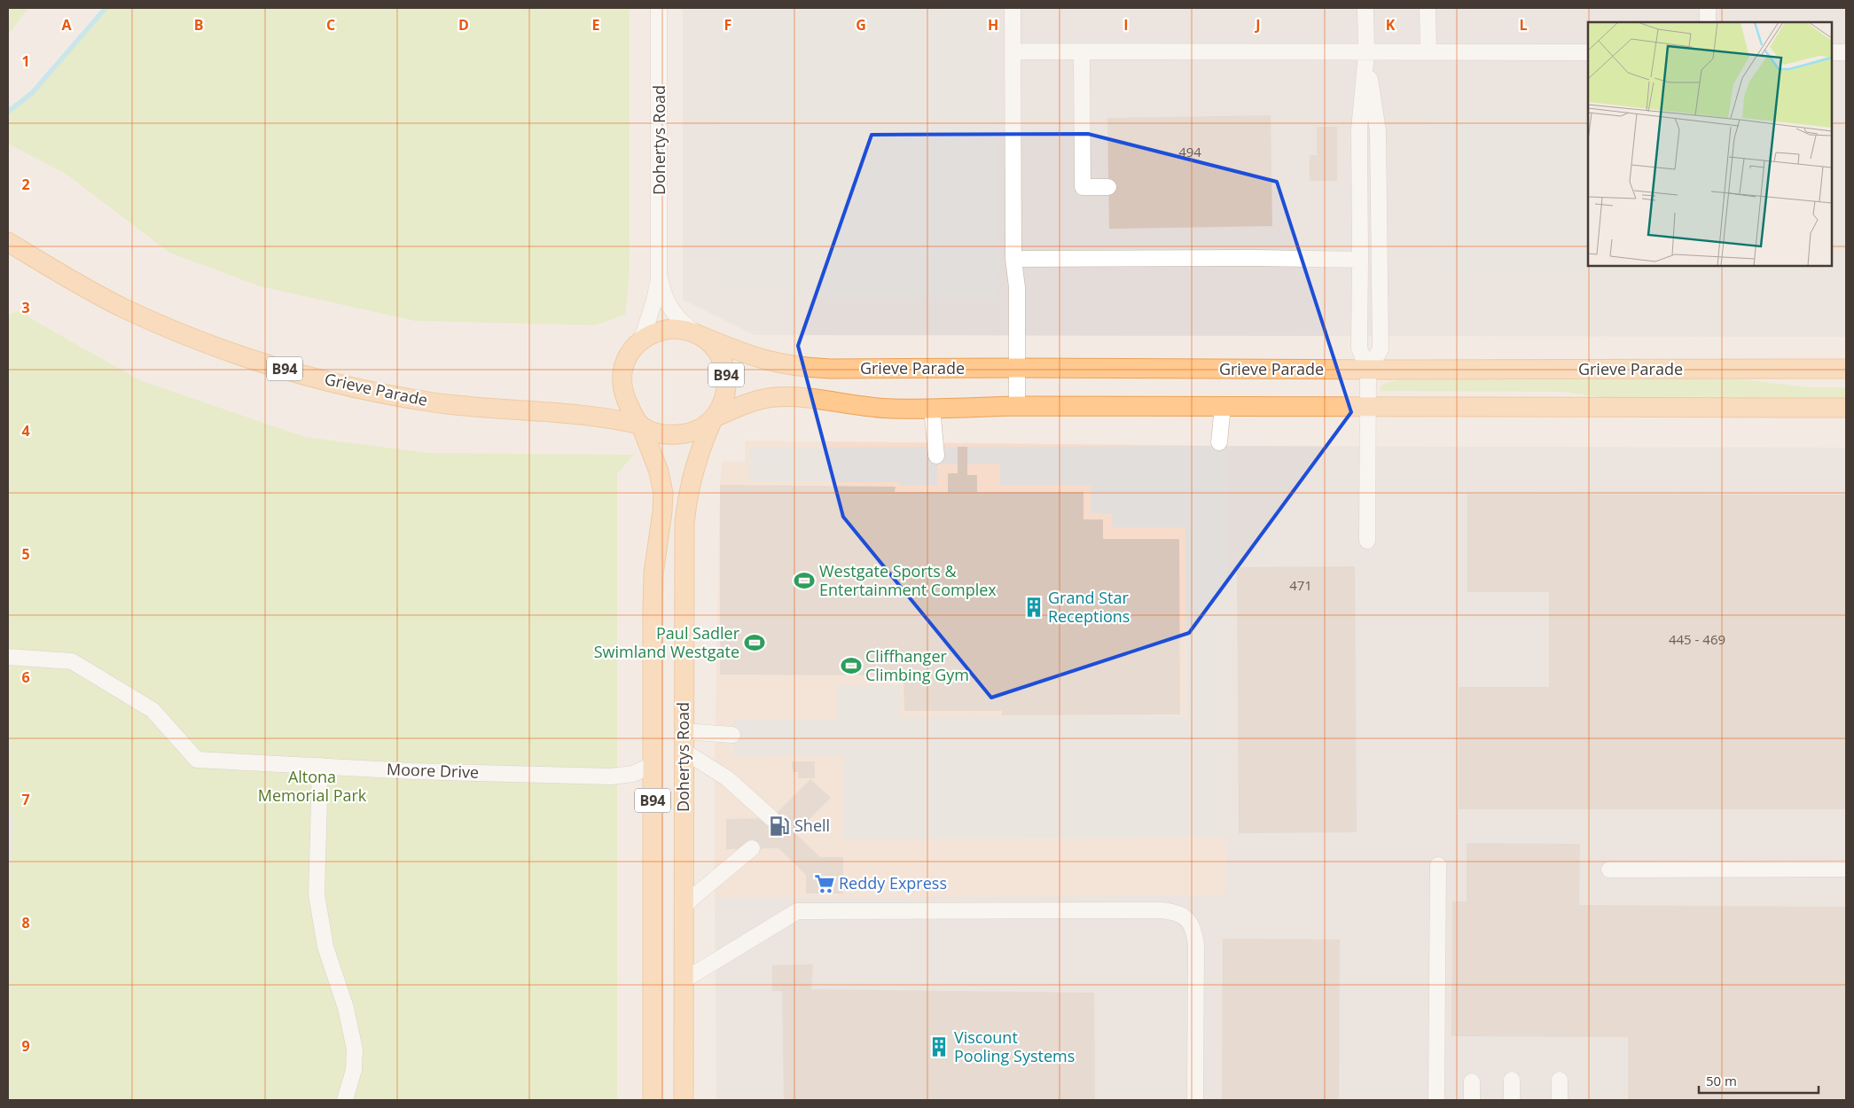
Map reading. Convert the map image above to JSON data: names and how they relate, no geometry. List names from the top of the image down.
{
  "streets": {
    "main road": ["Dohertys Road", "B94", "Grieve Parade"],
    "street": ["Moore Drive"]
  },
  "crossings": [
    ["Dohertys Road", "B94"],
    ["Dohertys Road", "Grieve Parade"],
    ["Dohertys Road", "Moore Drive"],
    ["B94", "Grieve Parade"]
  ],
  "parks": ["Altona Memorial Park"],
  "places": {
    "sports": ["Westgate Sports & Entertainment Complex", "Paul Sadler Swimland Westgate", "Cliffhanger Climbing Gym"],
    "building": ["Grand Star Receptions", "Viscount Pooling Systems"],
    "fuel station": ["Shell"],
    "supermarket": ["Reddy Express"]
  },
  "house_numbers": ["494", "471", "445 - 469"],
  "scale_bar": "50 m",
  "grid": {
    "columns": [
      "A",
      "B",
      "C",
      "D",
      "E",
      "F",
      "G",
      "H",
      "I",
      "J",
      "K",
      "L"
    ],
    "rows": [
      "1",
      "2",
      "3",
      "4",
      "5",
      "6",
      "7",
      "8",
      "9"
    ]
  }
}
